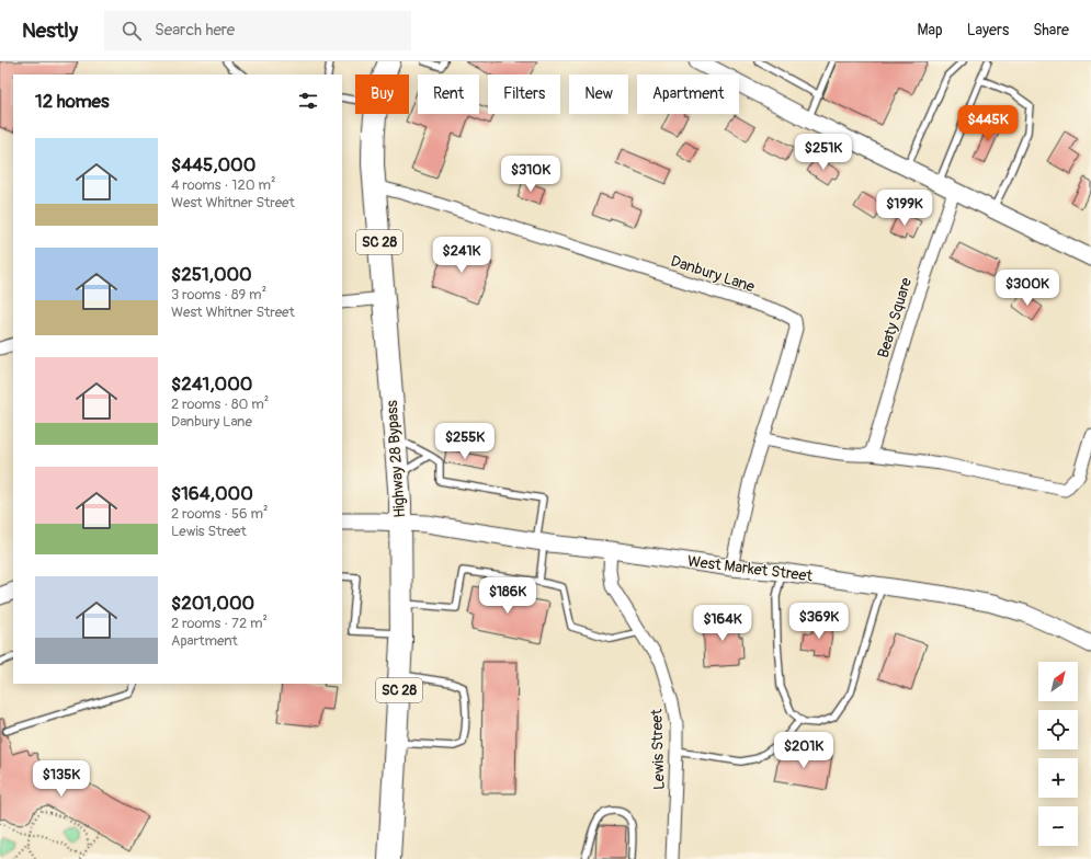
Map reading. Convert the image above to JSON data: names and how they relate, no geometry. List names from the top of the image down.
{
  "streets": {
    "highway": ["SC 28", "Highway 28 Bypass"],
    "street": [
      "Danbury Lane",
      "Beaty Square",
      "West Market Street",
      "Lewis Street"
    ]
  },
  "crossings": [
    ["Danbury Lane", "Highway 28 Bypass"],
    ["Danbury Lane", "West Market Street"],
    ["Highway 28 Bypass", "West Market Street"],
    ["West Market Street", "Lewis Street"]
  ],
  "north": "top right",
  "page": {
    "header": "Nestly",
    "search": "Search here",
    "nav": ["Map", "Layers", "Share"],
    "chip": [
      "Buy",
      "Rent",
      "Filters",
      "New",
      "Apartment"
    ],
    "heading": "12 homes",
    "price": [
      "$445K",
      "$251K",
      "$310K",
      "$199K",
      "$241K",
      "$300K",
      "$255K",
      "$186K",
      "$369K",
      "$164K",
      "$201K",
      "$135K"
    ],
    "list": [
      {
        "name": "$445,000",
        "note": "4 rooms · 120 m² · West Whitner Street"
      },
      {
        "name": "$251,000",
        "note": "3 rooms · 89 m² · West Whitner Street"
      },
      {
        "name": "$241,000",
        "note": "2 rooms · 80 m² · Danbury Lane"
      },
      {
        "name": "$164,000",
        "note": "2 rooms · 56 m² · Lewis Street"
      },
      {
        "name": "$201,000",
        "note": "2 rooms · 72 m² · Apartment"
      }
    ],
    "map_buttons": ["+", "−"]
  }
}
